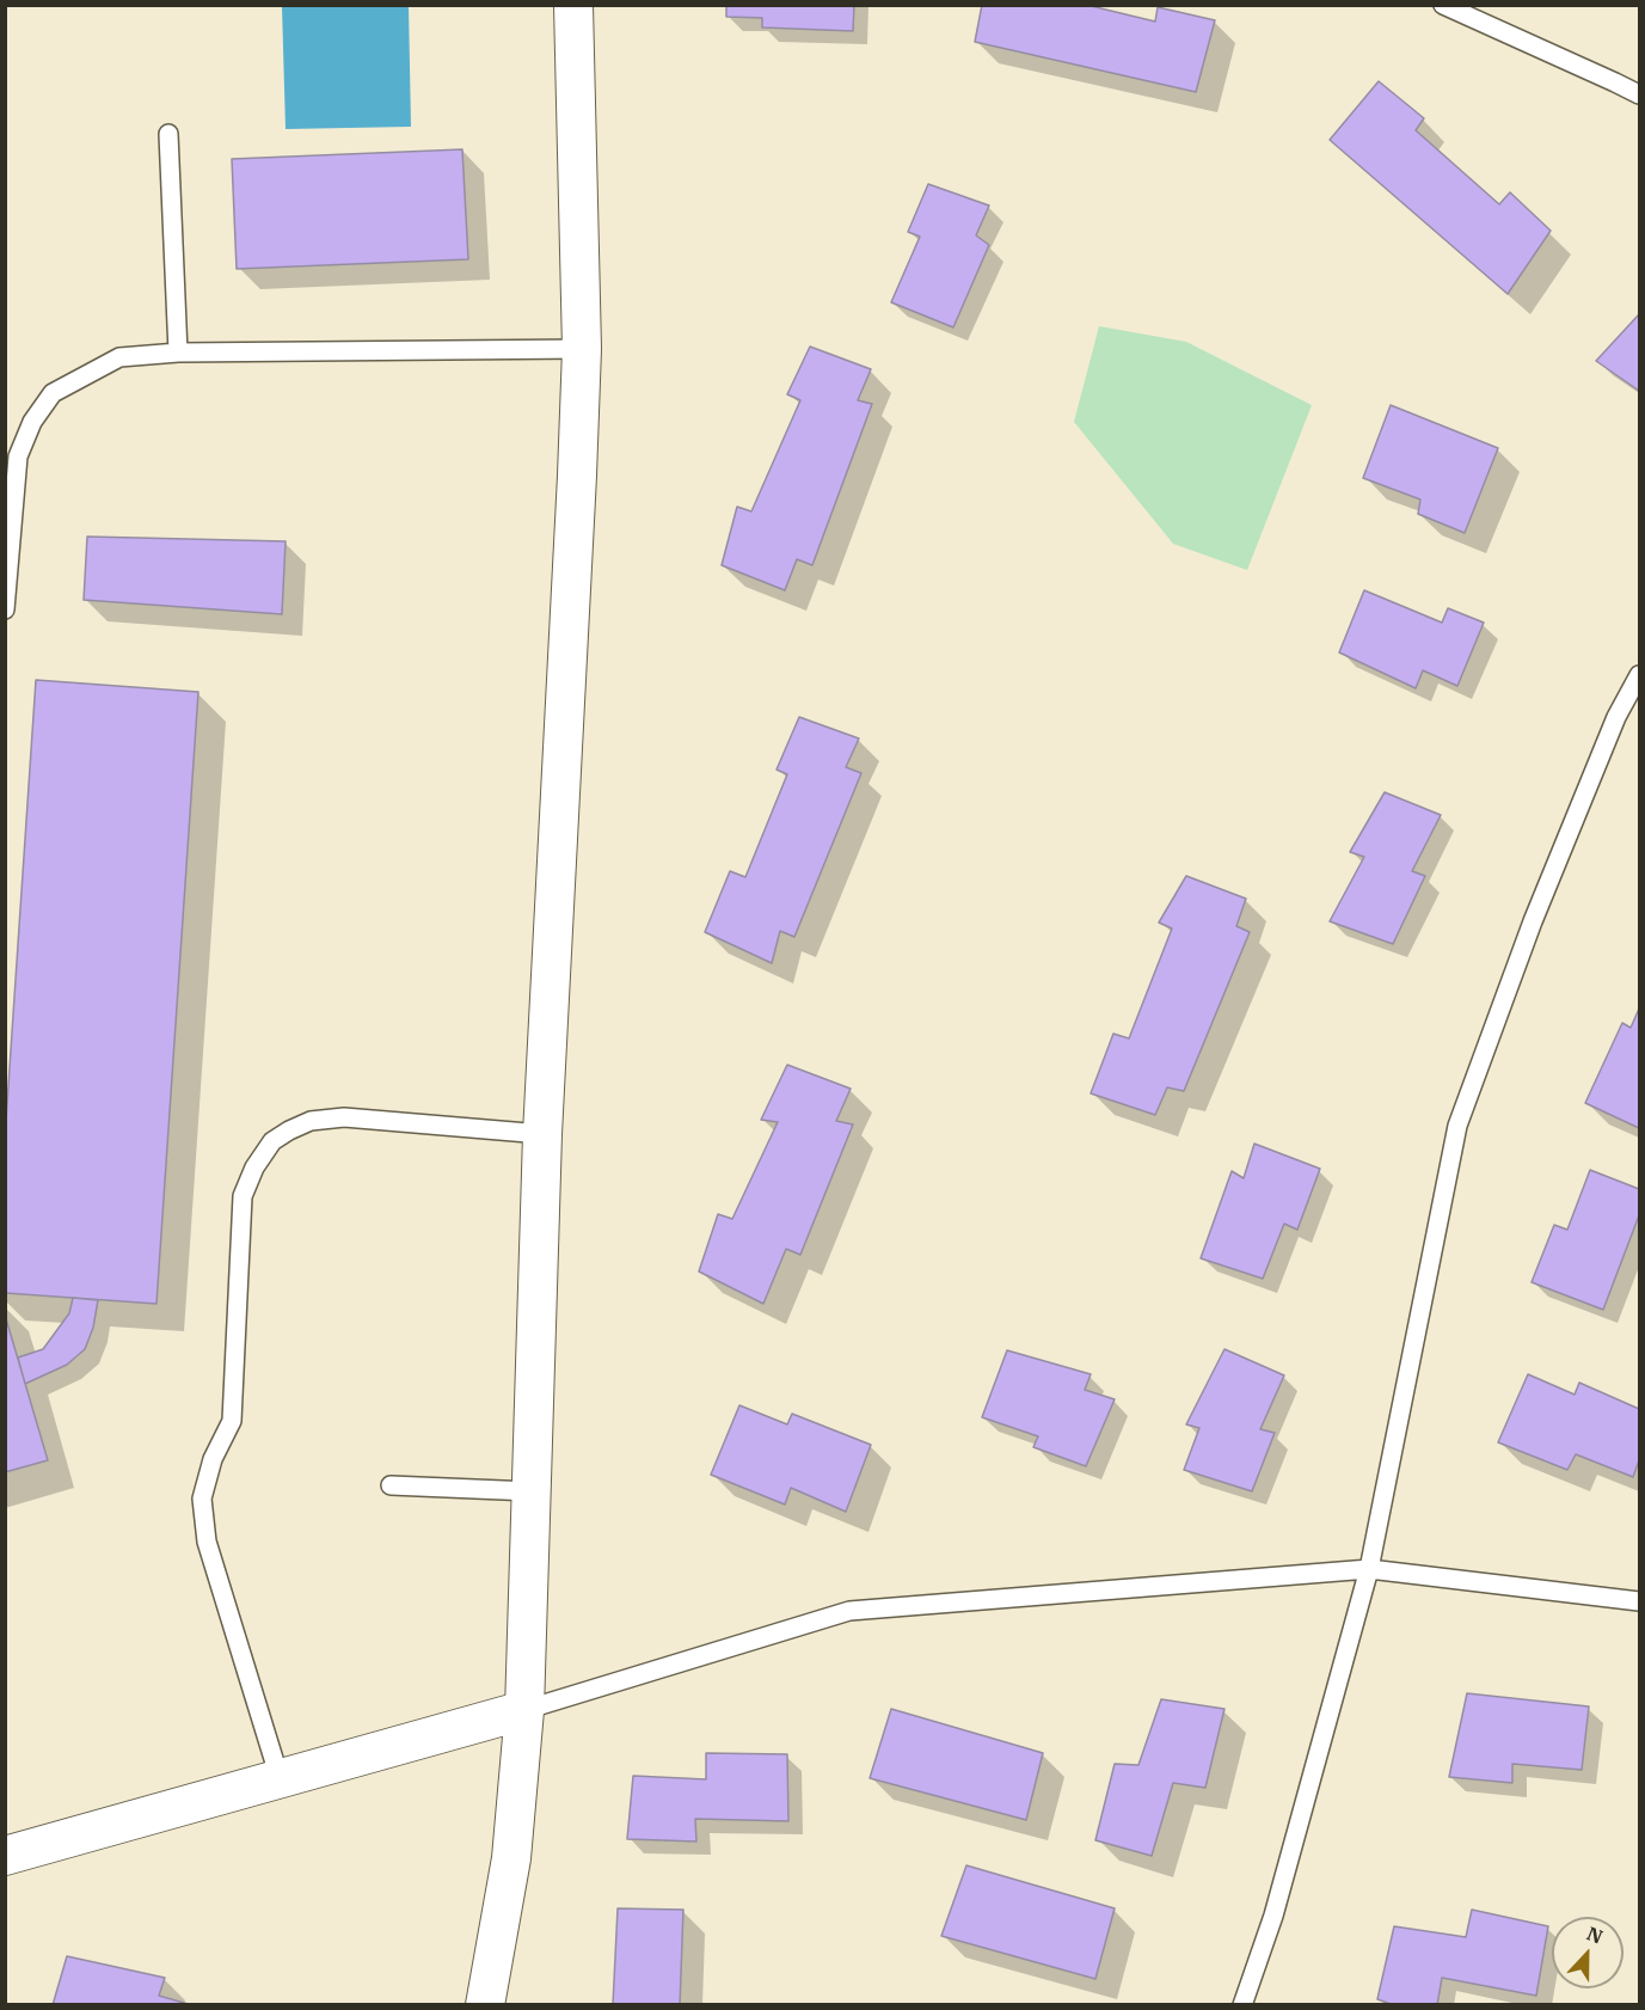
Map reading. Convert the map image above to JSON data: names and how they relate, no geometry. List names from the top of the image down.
{
  "north": "top"
}
